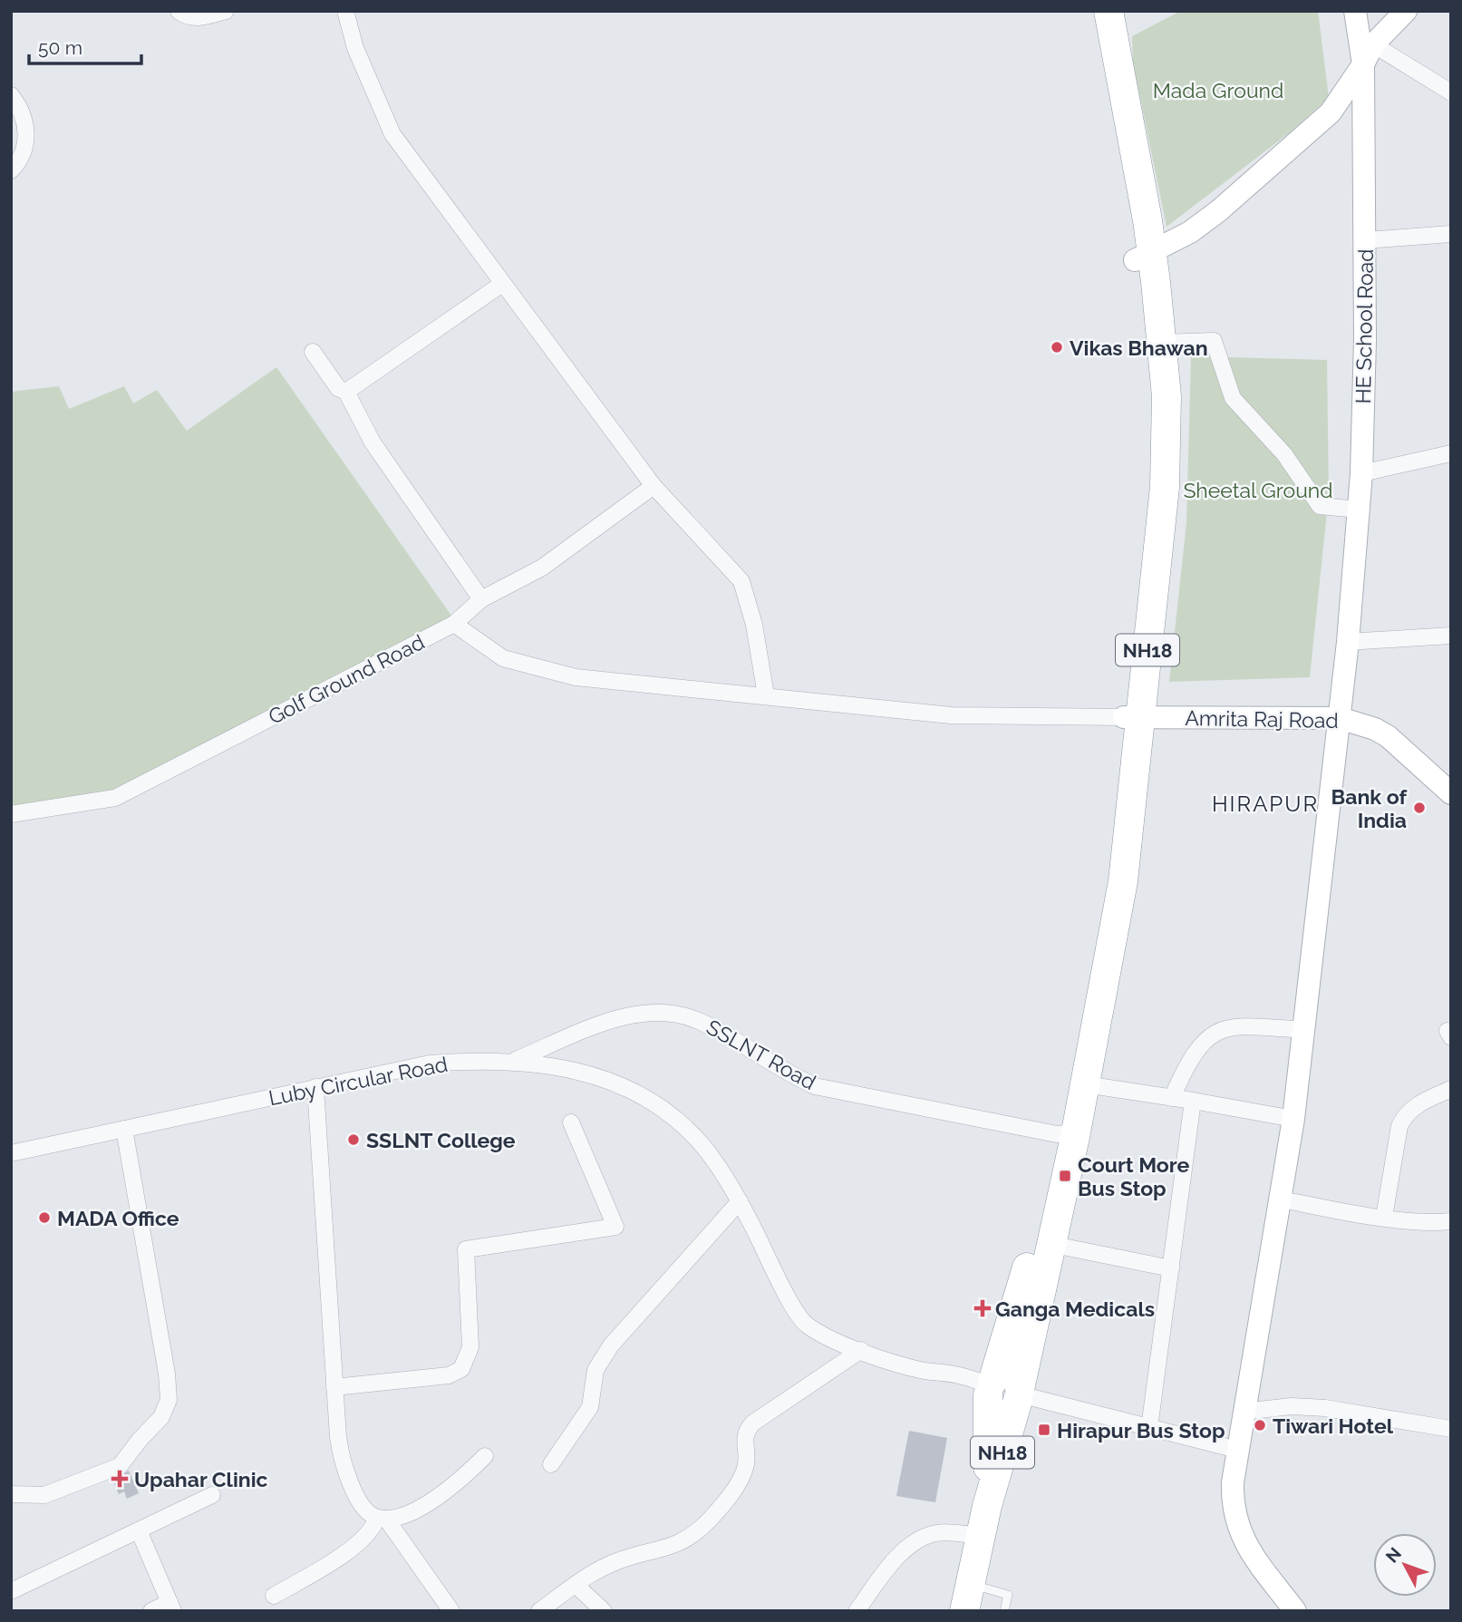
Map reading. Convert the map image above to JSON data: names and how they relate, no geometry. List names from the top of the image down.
{
  "streets": {
    "highway": ["NH18"],
    "street": [
      "HE School Road",
      "Golf Ground Road",
      "Amrita Raj Road",
      "SSLNT Road",
      "Luby Circular Road"
    ]
  },
  "crossings": [
    ["HE School Road", "Amrita Raj Road"],
    ["HE School Road", "Luby Circular Road"],
    ["NH18", "Amrita Raj Road"],
    ["NH18", "SSLNT Road"],
    ["NH18", "Luby Circular Road"],
    ["SSLNT Road", "Luby Circular Road"]
  ],
  "districts": ["HIRAPUR"],
  "parks": ["Mada Ground", "Sheetal Ground"],
  "places": {
    "other": [
      "Vikas Bhawan",
      "Bank of India",
      "SSLNT College",
      "MADA Office",
      "Tiwari Hotel"
    ],
    "transit": ["Court More Bus Stop", "Hirapur Bus Stop"],
    "health": ["Ganga Medicals", "Upahar Clinic"]
  },
  "scale_bar": "50 m",
  "north": "top left"
}
